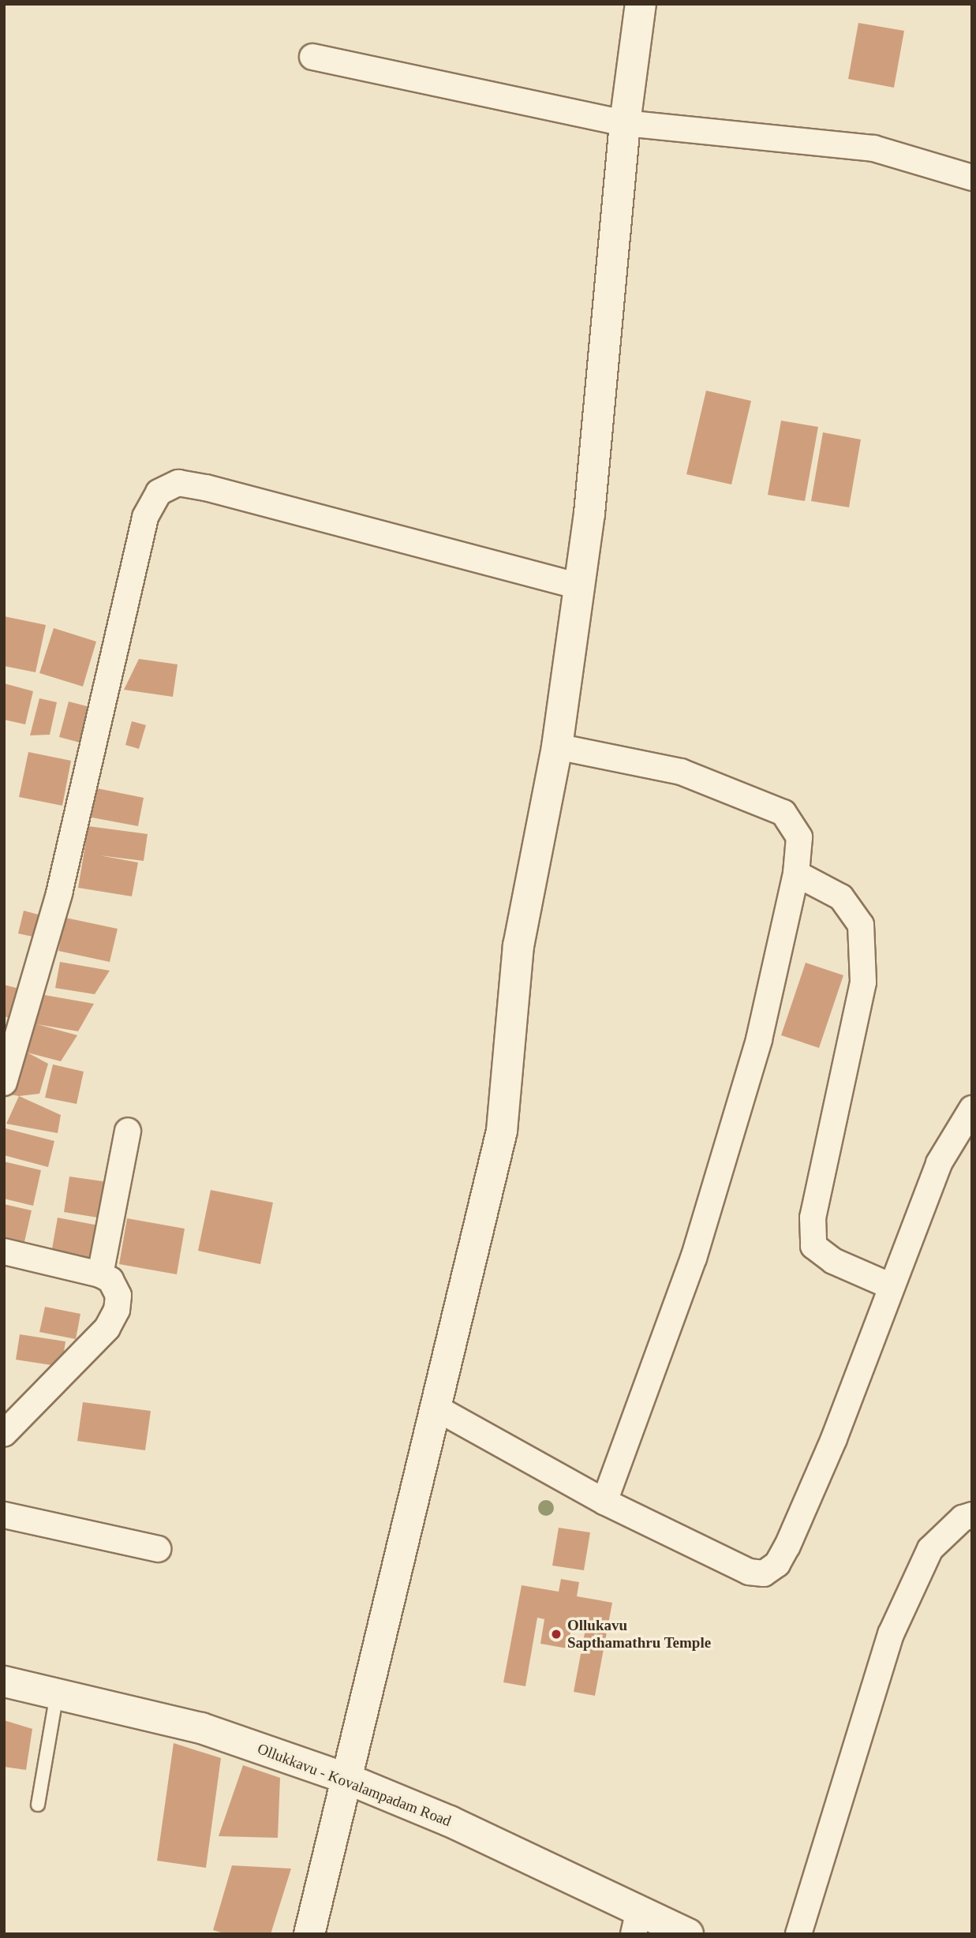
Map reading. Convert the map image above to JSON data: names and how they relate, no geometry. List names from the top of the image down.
{
  "streets": {
    "street": ["Ollukkavu - Kovalampadam Road"]
  },
  "places": ["Ollukavu Sapthamathru Temple"]
}
